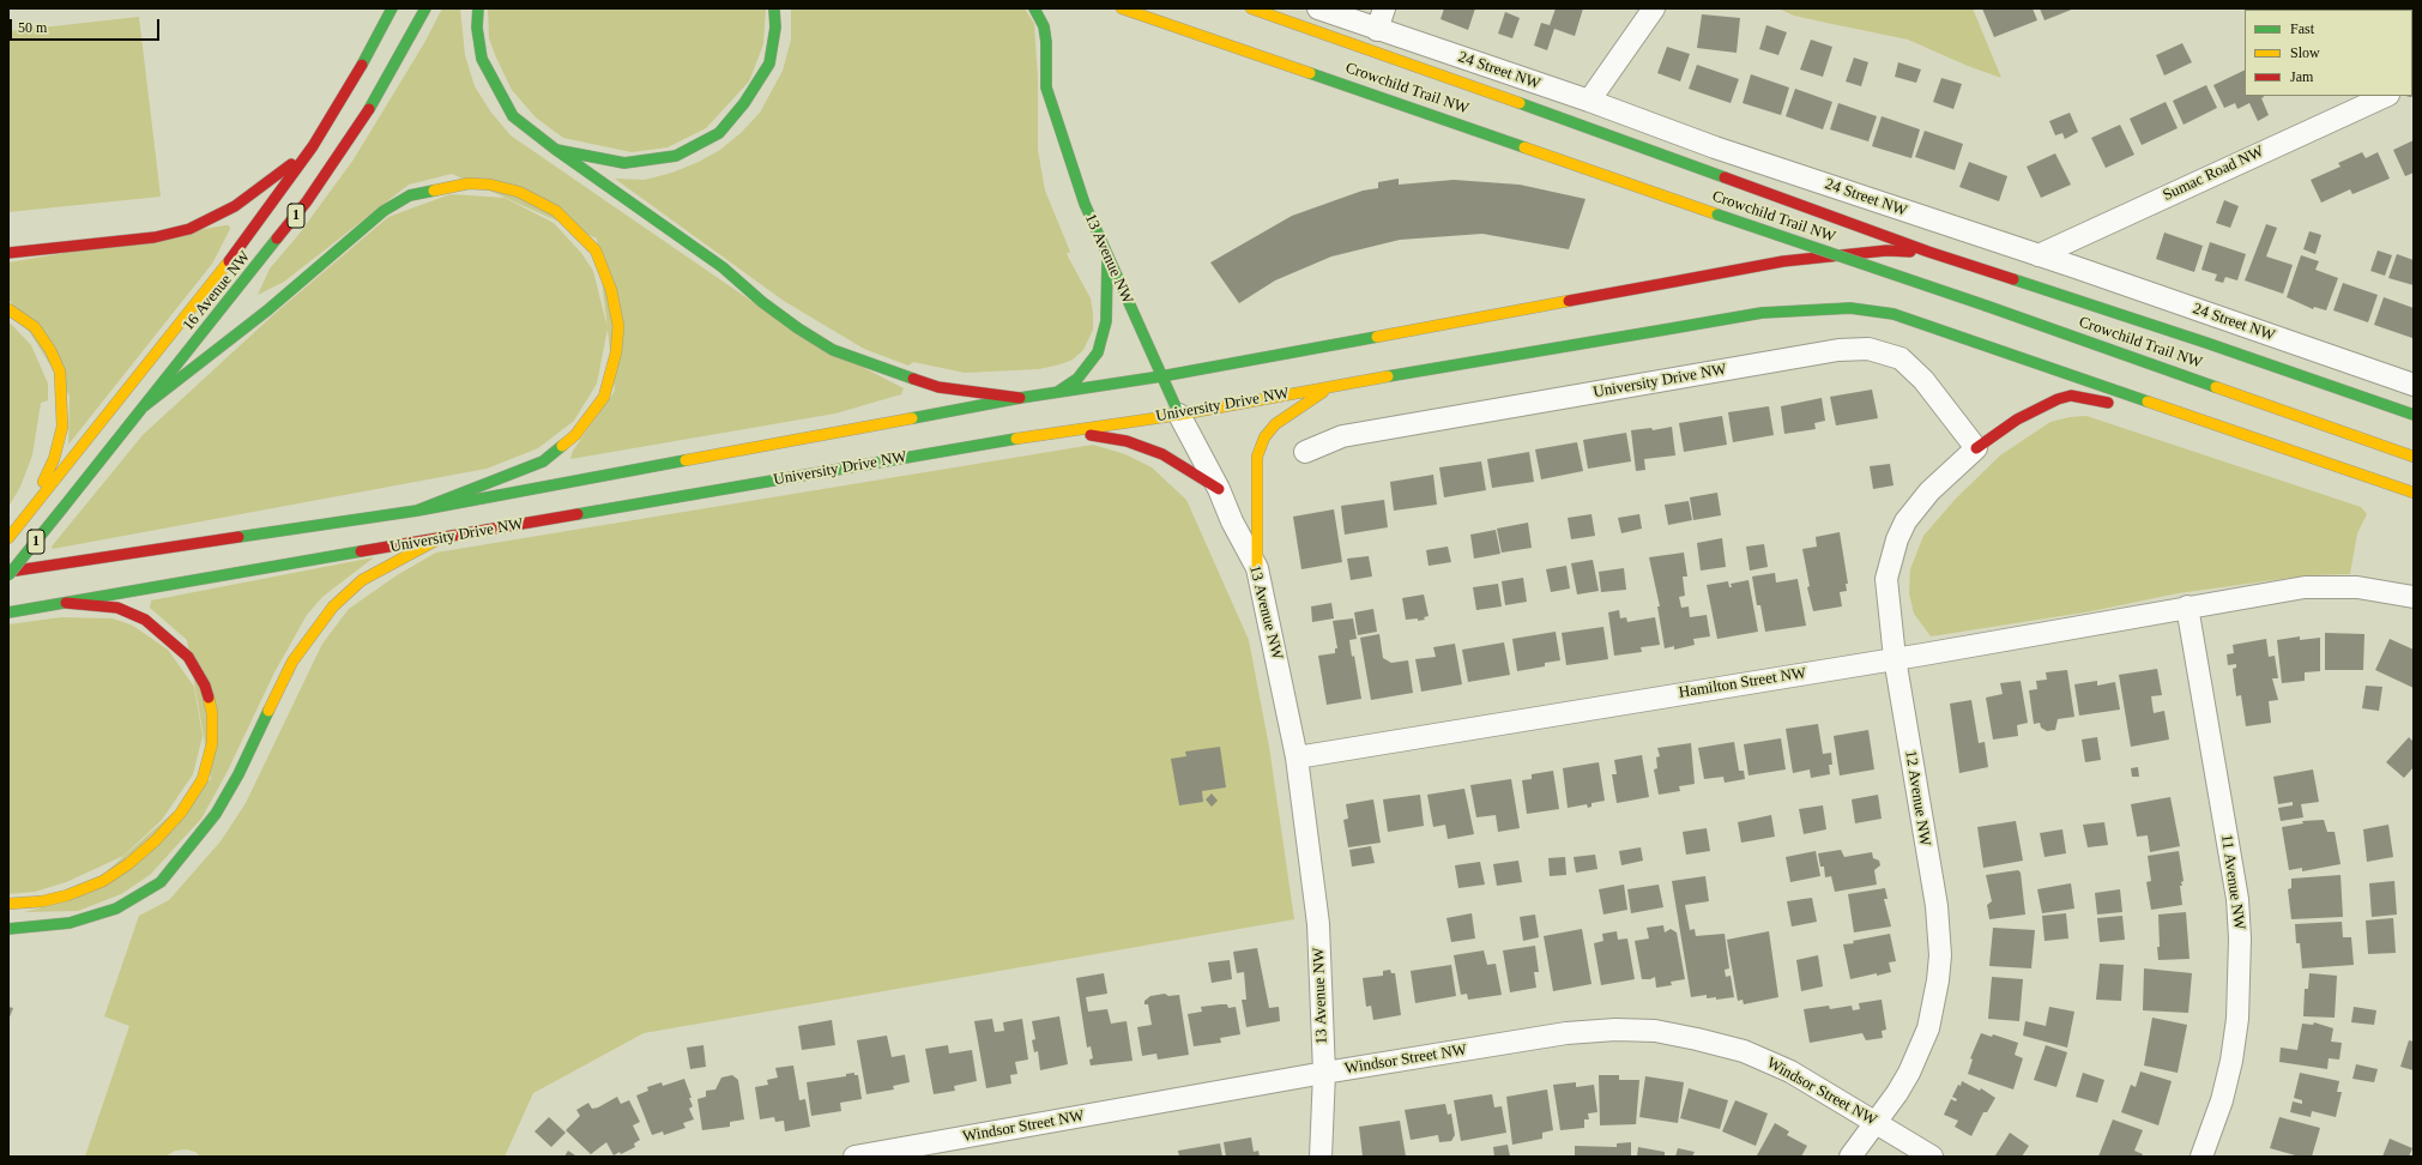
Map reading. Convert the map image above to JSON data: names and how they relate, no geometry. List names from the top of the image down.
{
  "streets": {
    "main road": [
      "Crowchild Trail NW",
      "1",
      "13 Avenue NW",
      "16 Avenue NW",
      "University Drive NW"
    ],
    "street": [
      "24 Street NW",
      "Sumac Road NW",
      "Hamilton Street NW",
      "12 Avenue NW",
      "11 Avenue NW",
      "Windsor Street NW"
    ]
  },
  "crossings": [
    ["24 Street NW", "Sumac Road NW"],
    ["Crowchild Trail NW", "University Drive NW"],
    ["13 Avenue NW", "University Drive NW"],
    ["13 Avenue NW", "Hamilton Street NW"],
    ["13 Avenue NW", "Windsor Street NW"],
    ["University Drive NW", "12 Avenue NW"],
    ["Hamilton Street NW", "12 Avenue NW"],
    ["Hamilton Street NW", "11 Avenue NW"],
    ["12 Avenue NW", "Windsor Street NW"]
  ],
  "legend": ["Fast", "Slow", "Jam"],
  "scale_bar": "50 m"
}
